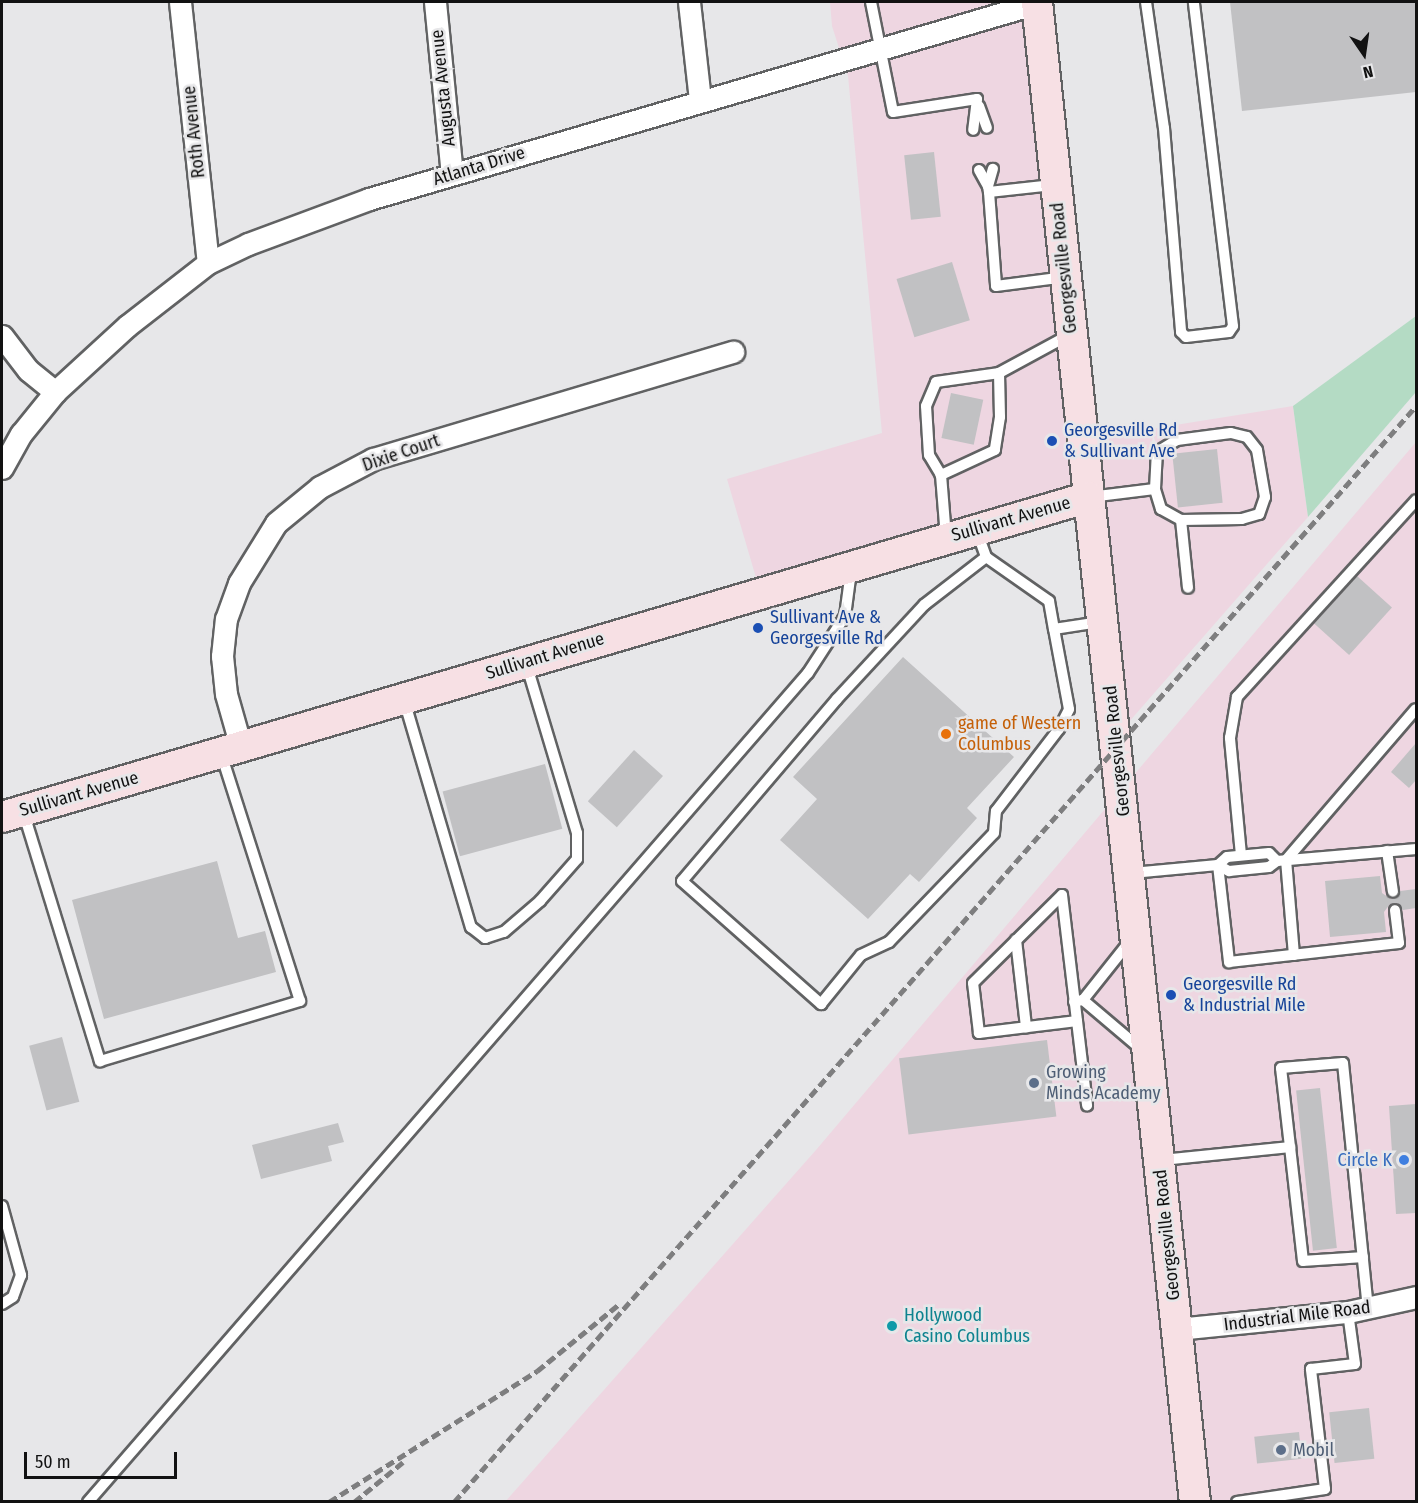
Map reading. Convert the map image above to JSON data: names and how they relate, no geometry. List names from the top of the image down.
{
  "streets": {
    "main road": ["Georgesville Road", "Sullivant Avenue"],
    "street": [
      "Augusta Avenue",
      "Roth Avenue",
      "Atlanta Drive",
      "Dixie Court",
      "Industrial Mile Road"
    ]
  },
  "crossings": [
    ["Augusta Avenue", "Atlanta Drive"],
    ["Roth Avenue", "Atlanta Drive"],
    ["Atlanta Drive", "Georgesville Road"],
    ["Georgesville Road", "Sullivant Avenue"],
    ["Georgesville Road", "Industrial Mile Road"],
    ["Dixie Court", "Sullivant Avenue"]
  ],
  "places": [
    "Georgesville Rd & Sullivant Ave",
    "Sullivant Ave & Georgesville Rd",
    "game of Western Columbus",
    "Georgesville Rd & Industrial Mile",
    "Growing Minds Academy",
    "Circle K",
    "Hollywood Casino Columbus",
    "Mobil"
  ],
  "scale_bar": "50 m",
  "north": "bottom"
}
